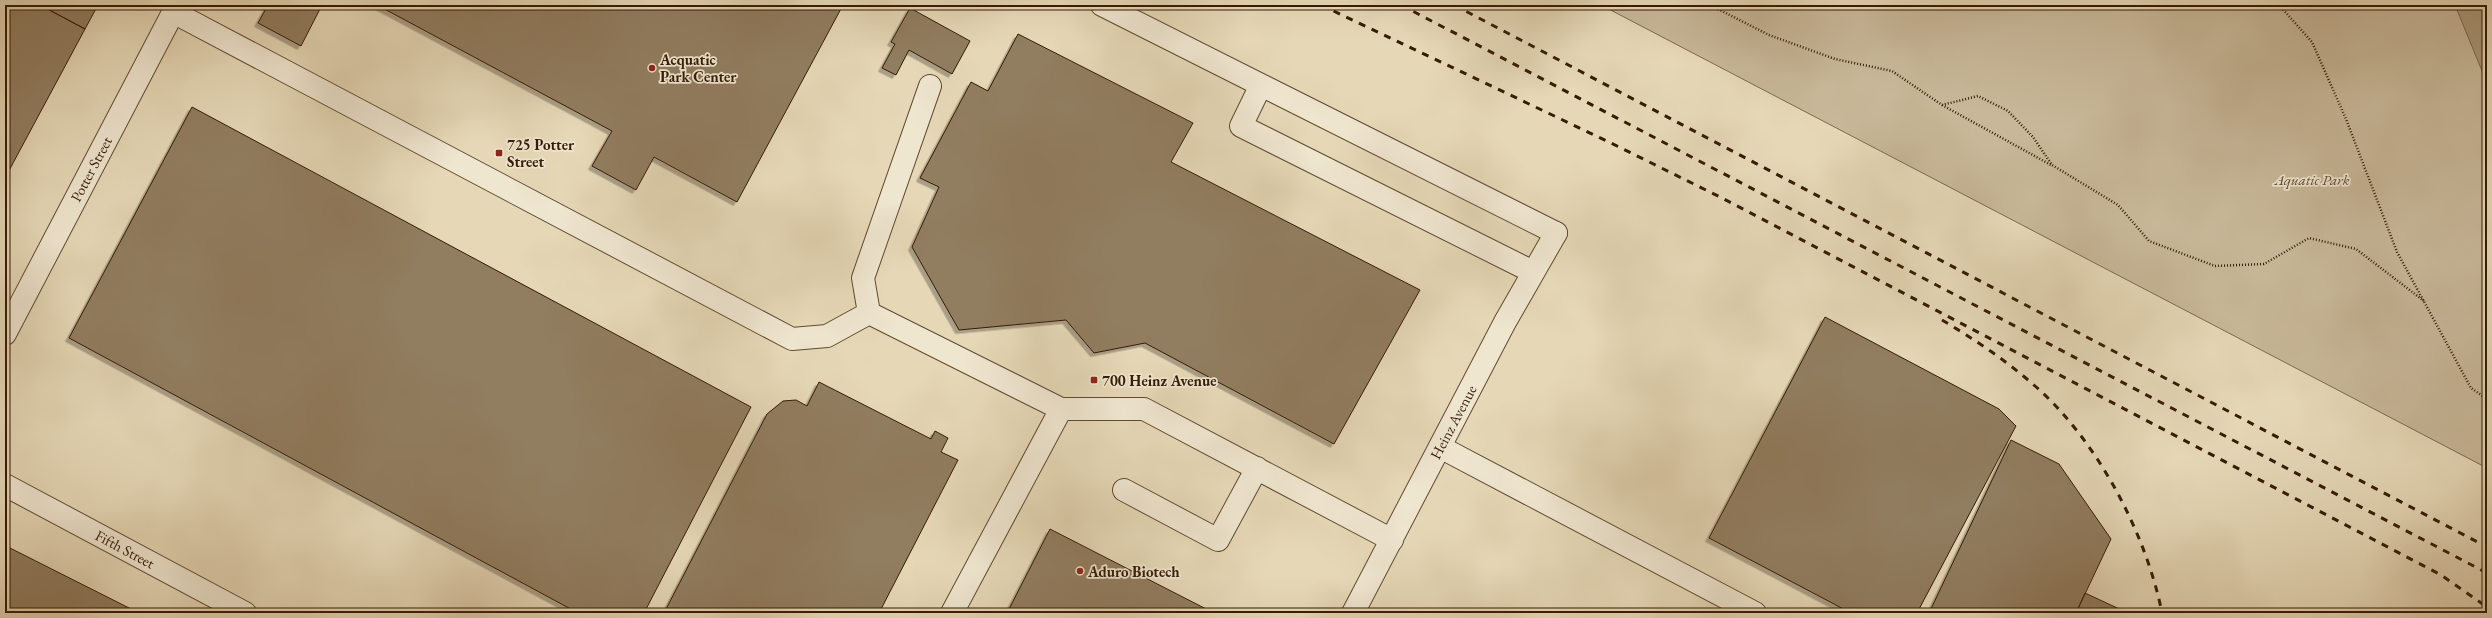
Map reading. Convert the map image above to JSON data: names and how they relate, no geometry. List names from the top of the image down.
{
  "streets": {
    "street": ["Potter Street", "Heinz Avenue", "Fifth Street"]
  },
  "parks": ["Aquatic Park"],
  "places": {
    "other": ["Acquatic Park Center", "Aduro Biotech"],
    "transit": ["725 Potter Street", "700 Heinz Avenue"]
  }
}
